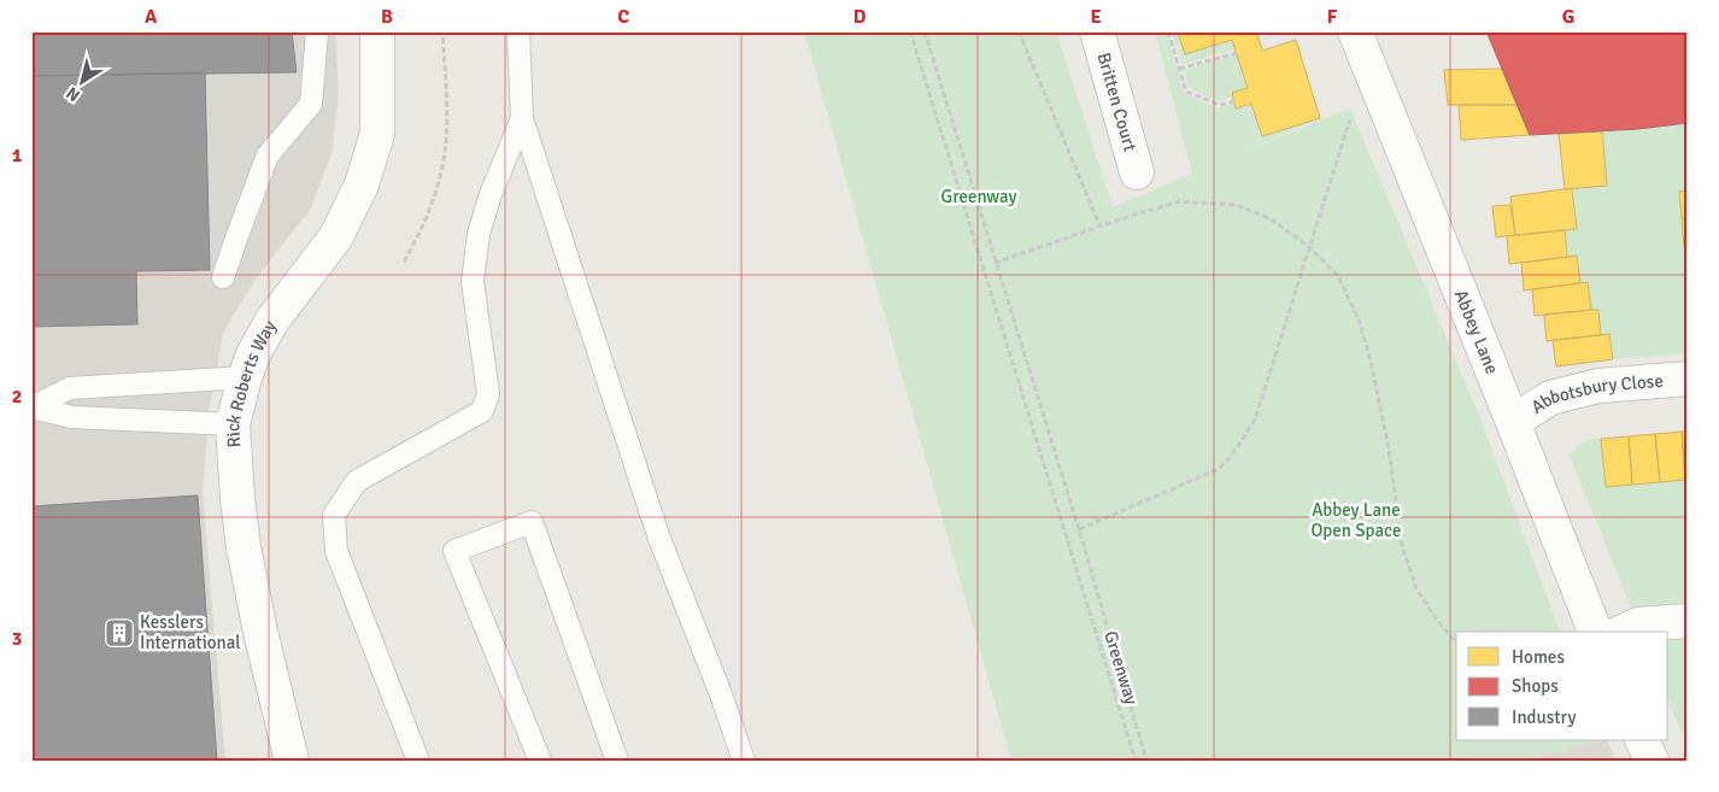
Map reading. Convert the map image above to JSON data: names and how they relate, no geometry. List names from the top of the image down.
{
  "streets": {
    "street": [
      "Britten Court",
      "Abbey Lane",
      "Rick Roberts Way",
      "Abbotsbury Close"
    ],
    "path": ["Greenway"]
  },
  "crossings": [
    ["Abbey Lane", "Abbotsbury Close"]
  ],
  "parks": ["Greenway", "Abbey Lane Open Space"],
  "places": {
    "building": ["Kesslers International"]
  },
  "legend": ["Homes", "Shops", "Industry"],
  "north": "bottom left",
  "grid": {
    "columns": [
      "A",
      "B",
      "C",
      "D",
      "E",
      "F",
      "G"
    ],
    "rows": ["1", "2", "3"]
  }
}
